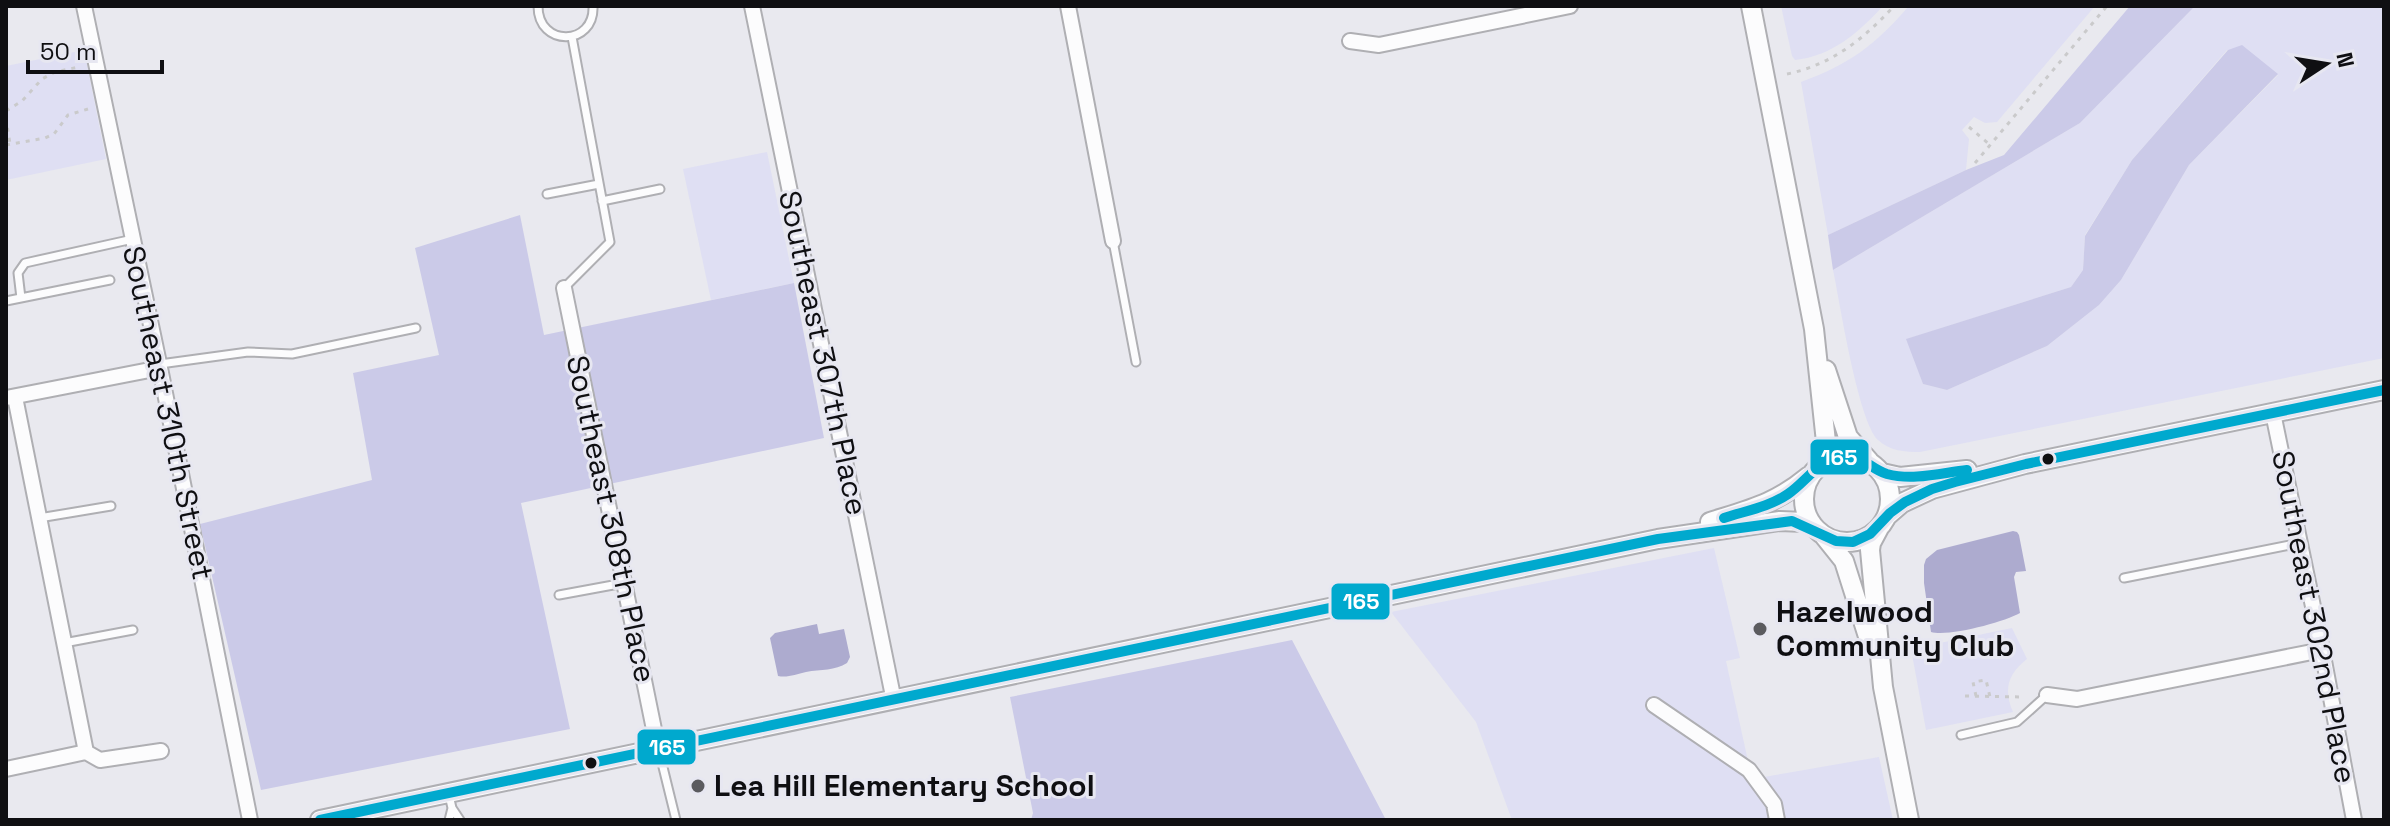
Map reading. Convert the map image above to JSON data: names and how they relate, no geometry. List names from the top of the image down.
{
  "streets": {
    "street": [
      "Southeast 307th Place",
      "Southeast 310th Street",
      "Southeast 308th Place",
      "Southeast 302nd Place"
    ]
  },
  "places": ["Hazelwood Community Club", "Lea Hill Elementary School"],
  "lines": ["transit line 165"],
  "scale_bar": "50 m",
  "north": "right"
}
